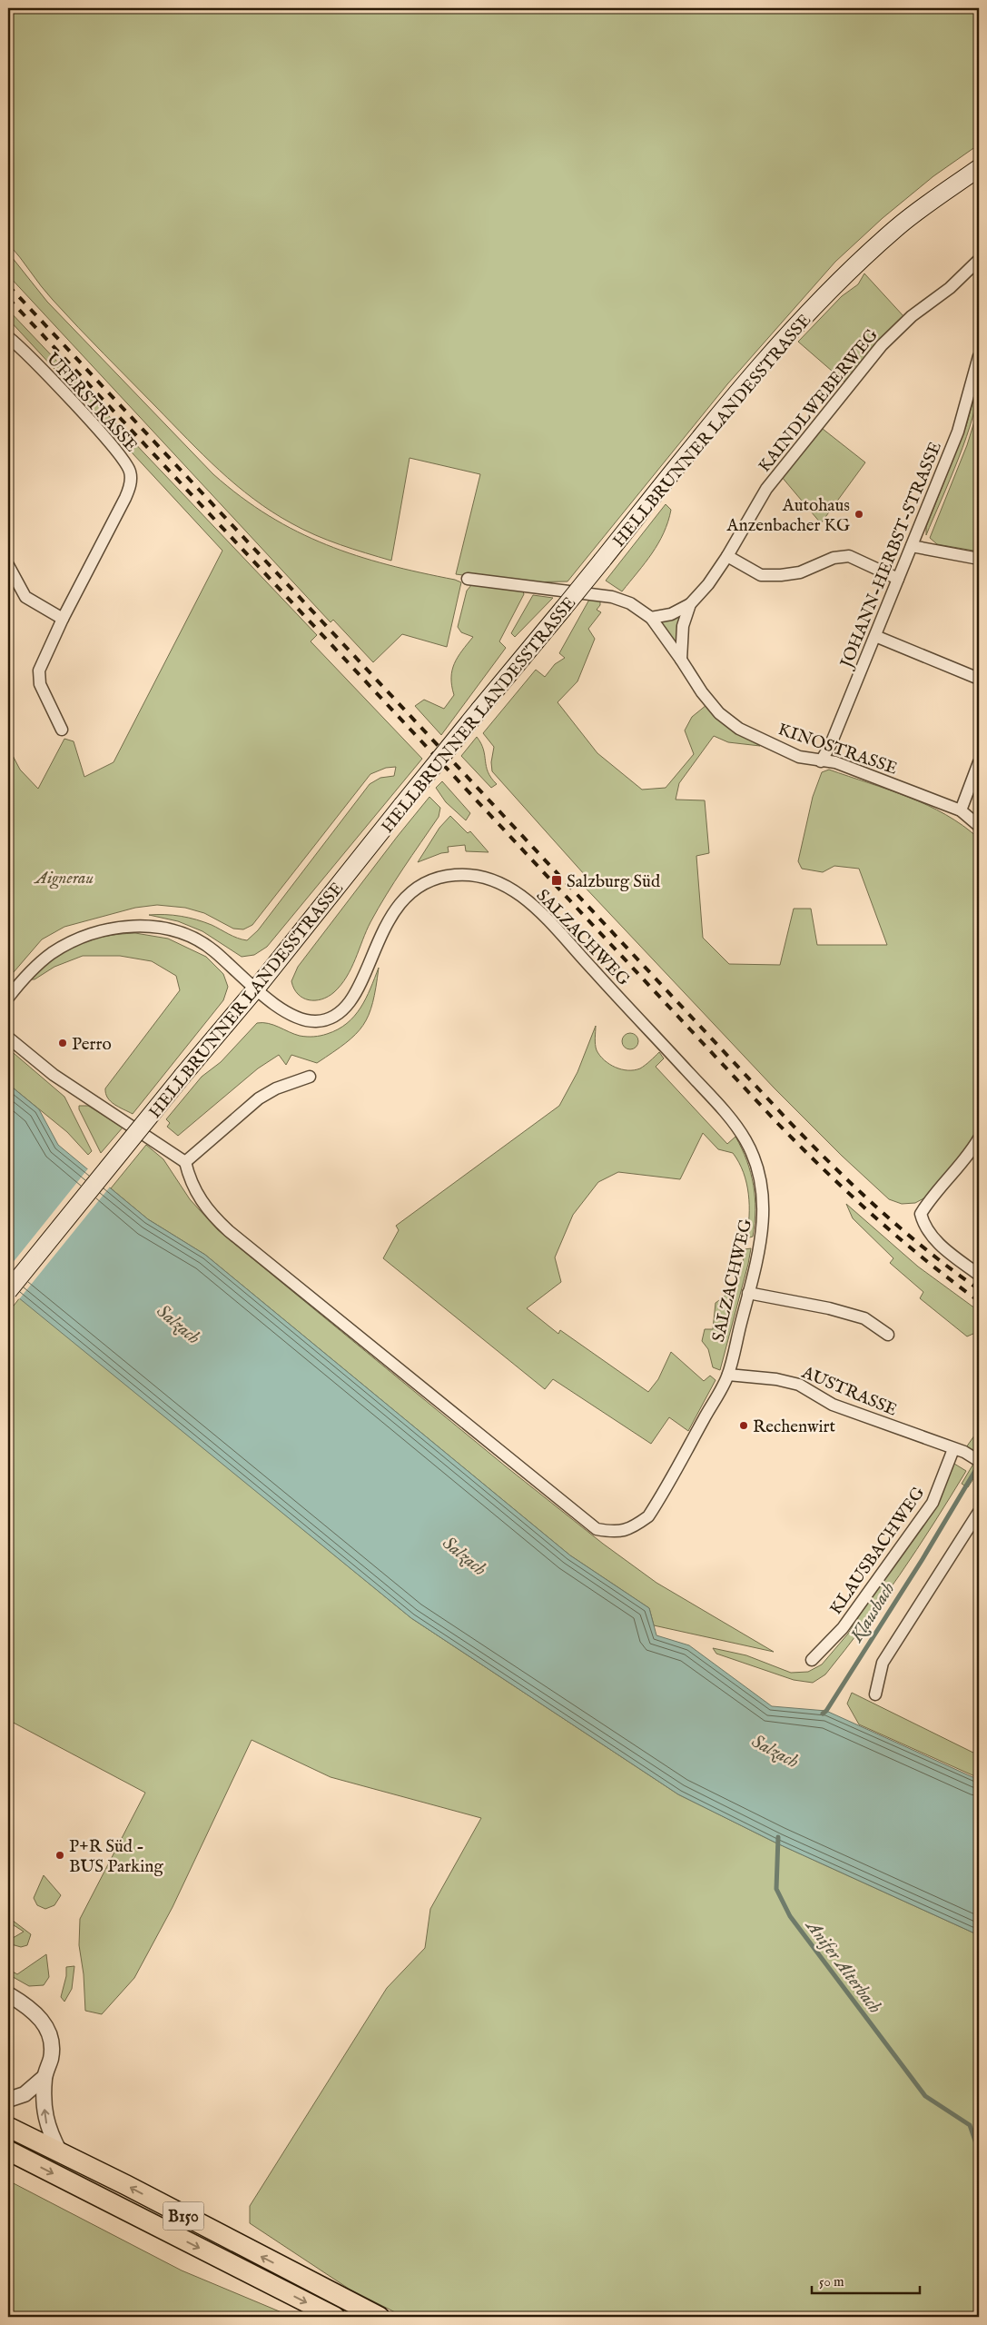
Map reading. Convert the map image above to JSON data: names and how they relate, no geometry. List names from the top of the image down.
{
  "streets": {
    "main road": ["HELLBRUNNER LANDESSTRASSE", "B150"],
    "street": [
      "KAINDLWEBERWEG",
      "UFERSTRASSE",
      "JOHANN-HERBST-STRASSE",
      "KINOSTRASSE",
      "SALZACHWEG",
      "AUSTRASSE",
      "KLAUSBACHWEG"
    ]
  },
  "crossings": [
    ["KAINDLWEBERWEG", "KINOSTRASSE"],
    ["HELLBRUNNER LANDESSTRASSE", "SALZACHWEG"],
    ["JOHANN-HERBST-STRASSE", "KINOSTRASSE"],
    ["SALZACHWEG", "AUSTRASSE"],
    ["AUSTRASSE", "KLAUSBACHWEG"]
  ],
  "water": ["Salzach", "Klausbach", "Anifer Alterbach"],
  "parks": ["Aignerau"],
  "places": {
    "other": [
      "Autohaus Anzenbacher KG",
      "Perro",
      "Rechenwirt",
      "P+R Süd - BUS Parking"
    ],
    "transit": ["Salzburg Süd"]
  },
  "scale_bar": "50 m"
}
